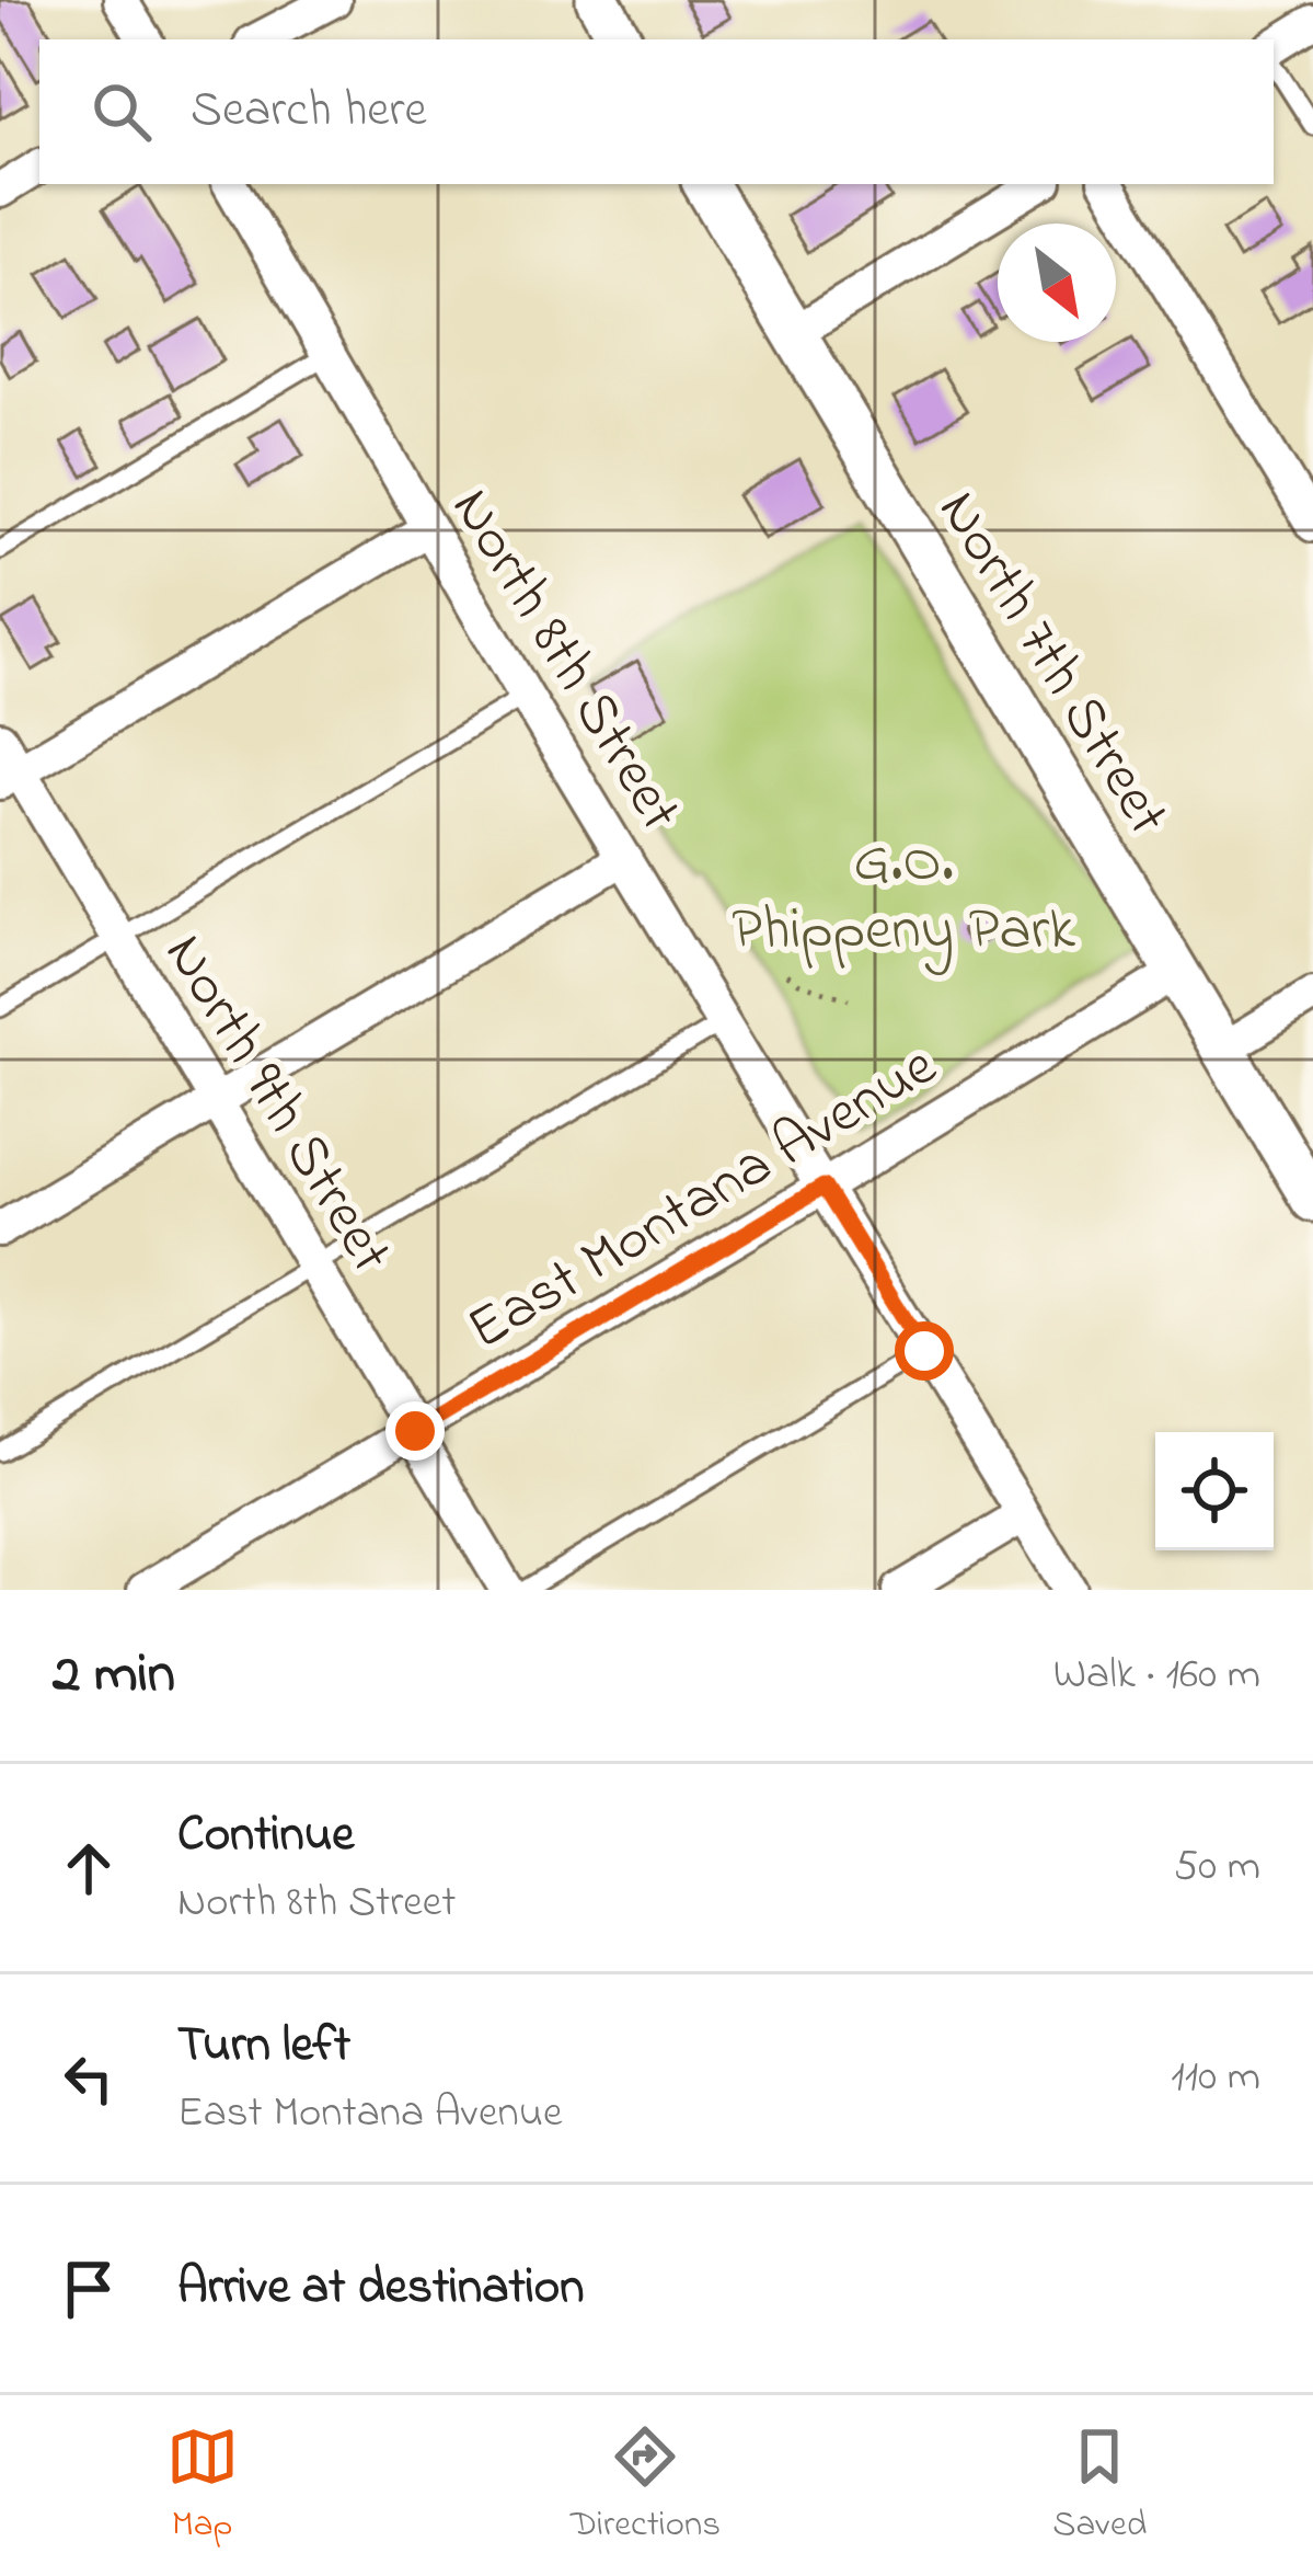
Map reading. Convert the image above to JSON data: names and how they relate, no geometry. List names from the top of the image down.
{
  "streets": {
    "street": [
      "North 8th Street",
      "North 7th Street",
      "North 9th Street",
      "East Montana Avenue"
    ]
  },
  "crossings": [
    ["North 8th Street", "East Montana Avenue"],
    ["North 7th Street", "East Montana Avenue"],
    ["North 9th Street", "East Montana Avenue"]
  ],
  "parks": ["G.O. Phippeny Park"],
  "north": "bottom right",
  "page": {
    "search": "Search here",
    "heading": ["2 min", "Walk · 160 m"],
    "list": [
      ["Continue", "North 8th Street", "50 m"],
      ["Turn left", "East Montana Avenue", "110 m"],
      "Arrive at destination"
    ],
    "nav": ["Map", "Directions", "Saved"]
  }
}
